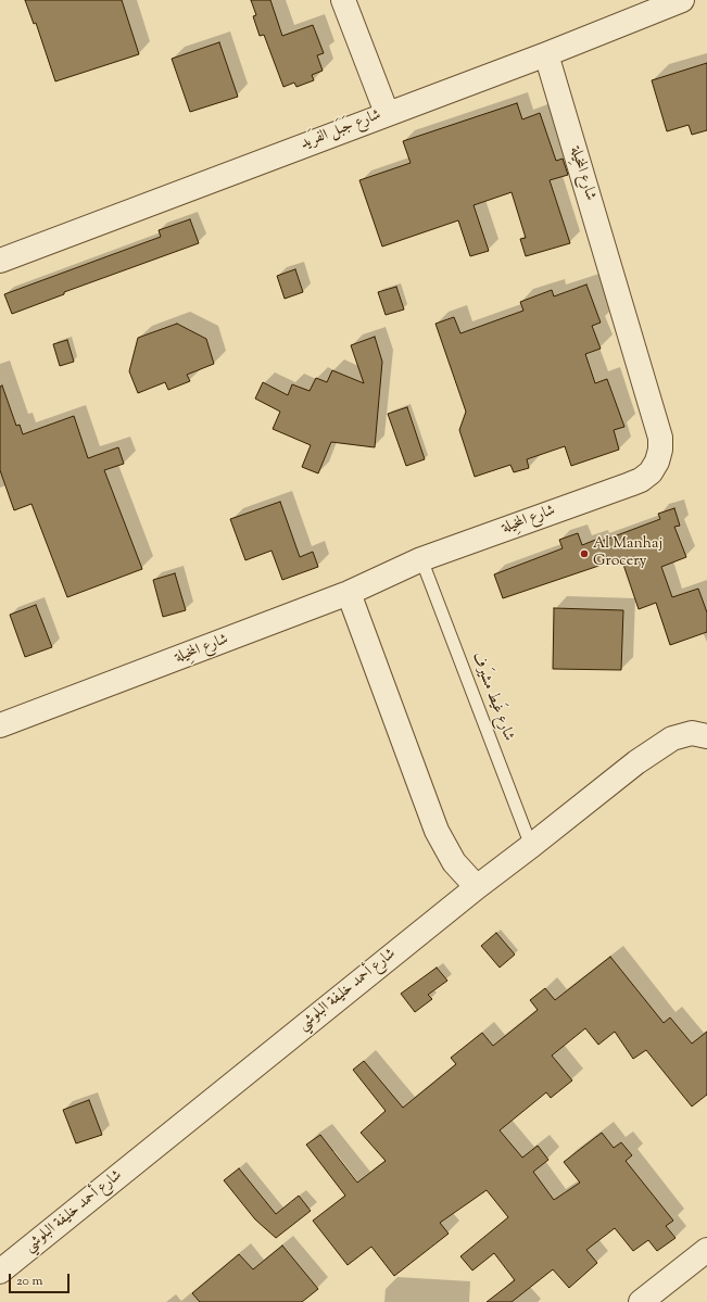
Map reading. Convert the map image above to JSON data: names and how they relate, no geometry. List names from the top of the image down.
{
  "streets": {
    "street": ["شارع جَبَل الفرَيد", "شارع المخِيلة", "شارع أحمد خليفة البلوشي"],
    "lane": ["شارع غَيط مشيَرف"]
  },
  "crossings": [
    ["شارع جَبَل الفرَيد", "شارع المخِيلة"],
    ["شارع المخِيلة", "شارع غَيط مشيَرف"],
    ["شارع غَيط مشيَرف", "شارع أحمد خليفة البلوشي"]
  ],
  "places": ["Al Manhaj Grocery"],
  "scale_bar": "20 m"
}
